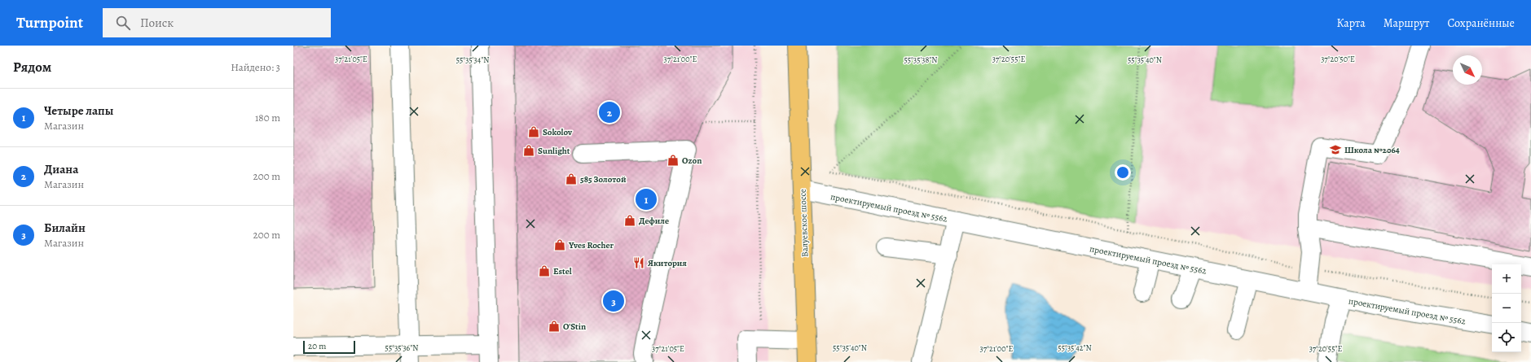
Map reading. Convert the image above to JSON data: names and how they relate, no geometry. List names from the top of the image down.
{
  "streets": {
    "main road": ["Валуевское шоссе"],
    "street": ["проектируемый проезд № 5562"]
  },
  "crossings": [
    ["проектируемый проезд № 5562", "Валуевское шоссе"]
  ],
  "places": {
    "shop": [
      "Sokolov",
      "Sunlight",
      "Ozon",
      "585 Золотой",
      "Дефиле",
      "Yves Rocher",
      "Estel",
      "O'Stin"
    ],
    "school or university": ["Школа №2064"],
    "restaurant": ["Якитория"]
  },
  "scale_bar": "20 m",
  "north": "bottom right",
  "page": {
    "header": "Turnpoint",
    "search": "Поиск",
    "nav": ["Карта", "Маршрут", "Сохранённые"],
    "heading": ["Рядом", "Найдено: 3"],
    "list": [
      {
        "mark": "1",
        "name": "Четыре лапы",
        "note": "Магазин",
        "value": "180 m"
      },
      {
        "mark": "2",
        "name": "Диана",
        "note": "Магазин",
        "value": "200 m"
      },
      {
        "mark": "3",
        "name": "Билайн",
        "note": "Магазин",
        "value": "200 m"
      }
    ],
    "pins": ["2", "1", "3"],
    "map_buttons": ["+", "−"],
    "scale": "20 m"
  },
  "coordinates": [
    "37°21'05\"E",
    "37°21'00\"E",
    "37°20'55\"E",
    "37°20'50\"E",
    "55°35'34\"N",
    "55°35'38\"N",
    "55°35'40\"N",
    "55°35'36\"N",
    "55°35'42\"N"
  ]
}
